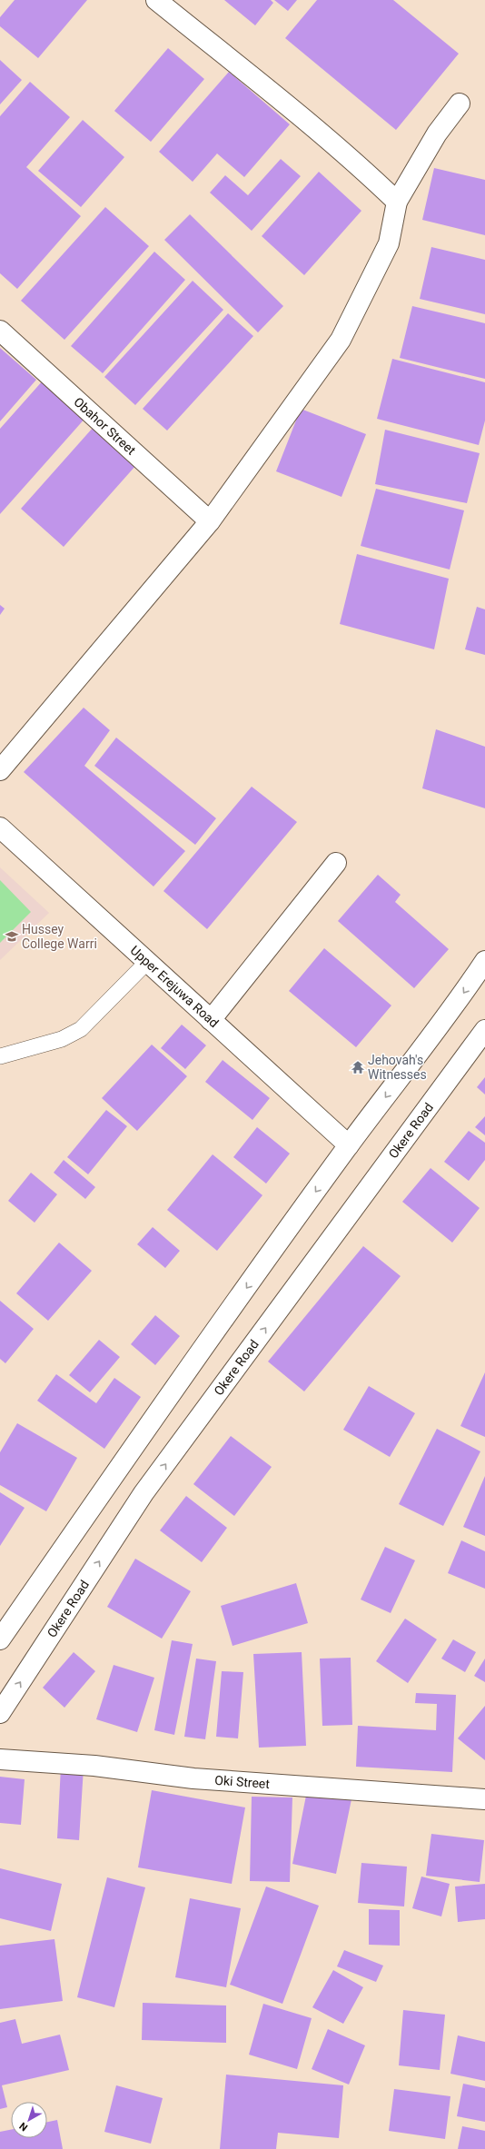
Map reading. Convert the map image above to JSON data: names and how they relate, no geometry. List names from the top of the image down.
{
  "streets": {
    "street": [
      "Obahor Street",
      "Upper Erejuwa Road",
      "Okere Road",
      "Oki Street"
    ]
  },
  "places": {
    "school or university": ["Hussey College Warri"],
    "temple": ["Jehovah's Witnesses"]
  },
  "north": "bottom left"
}
